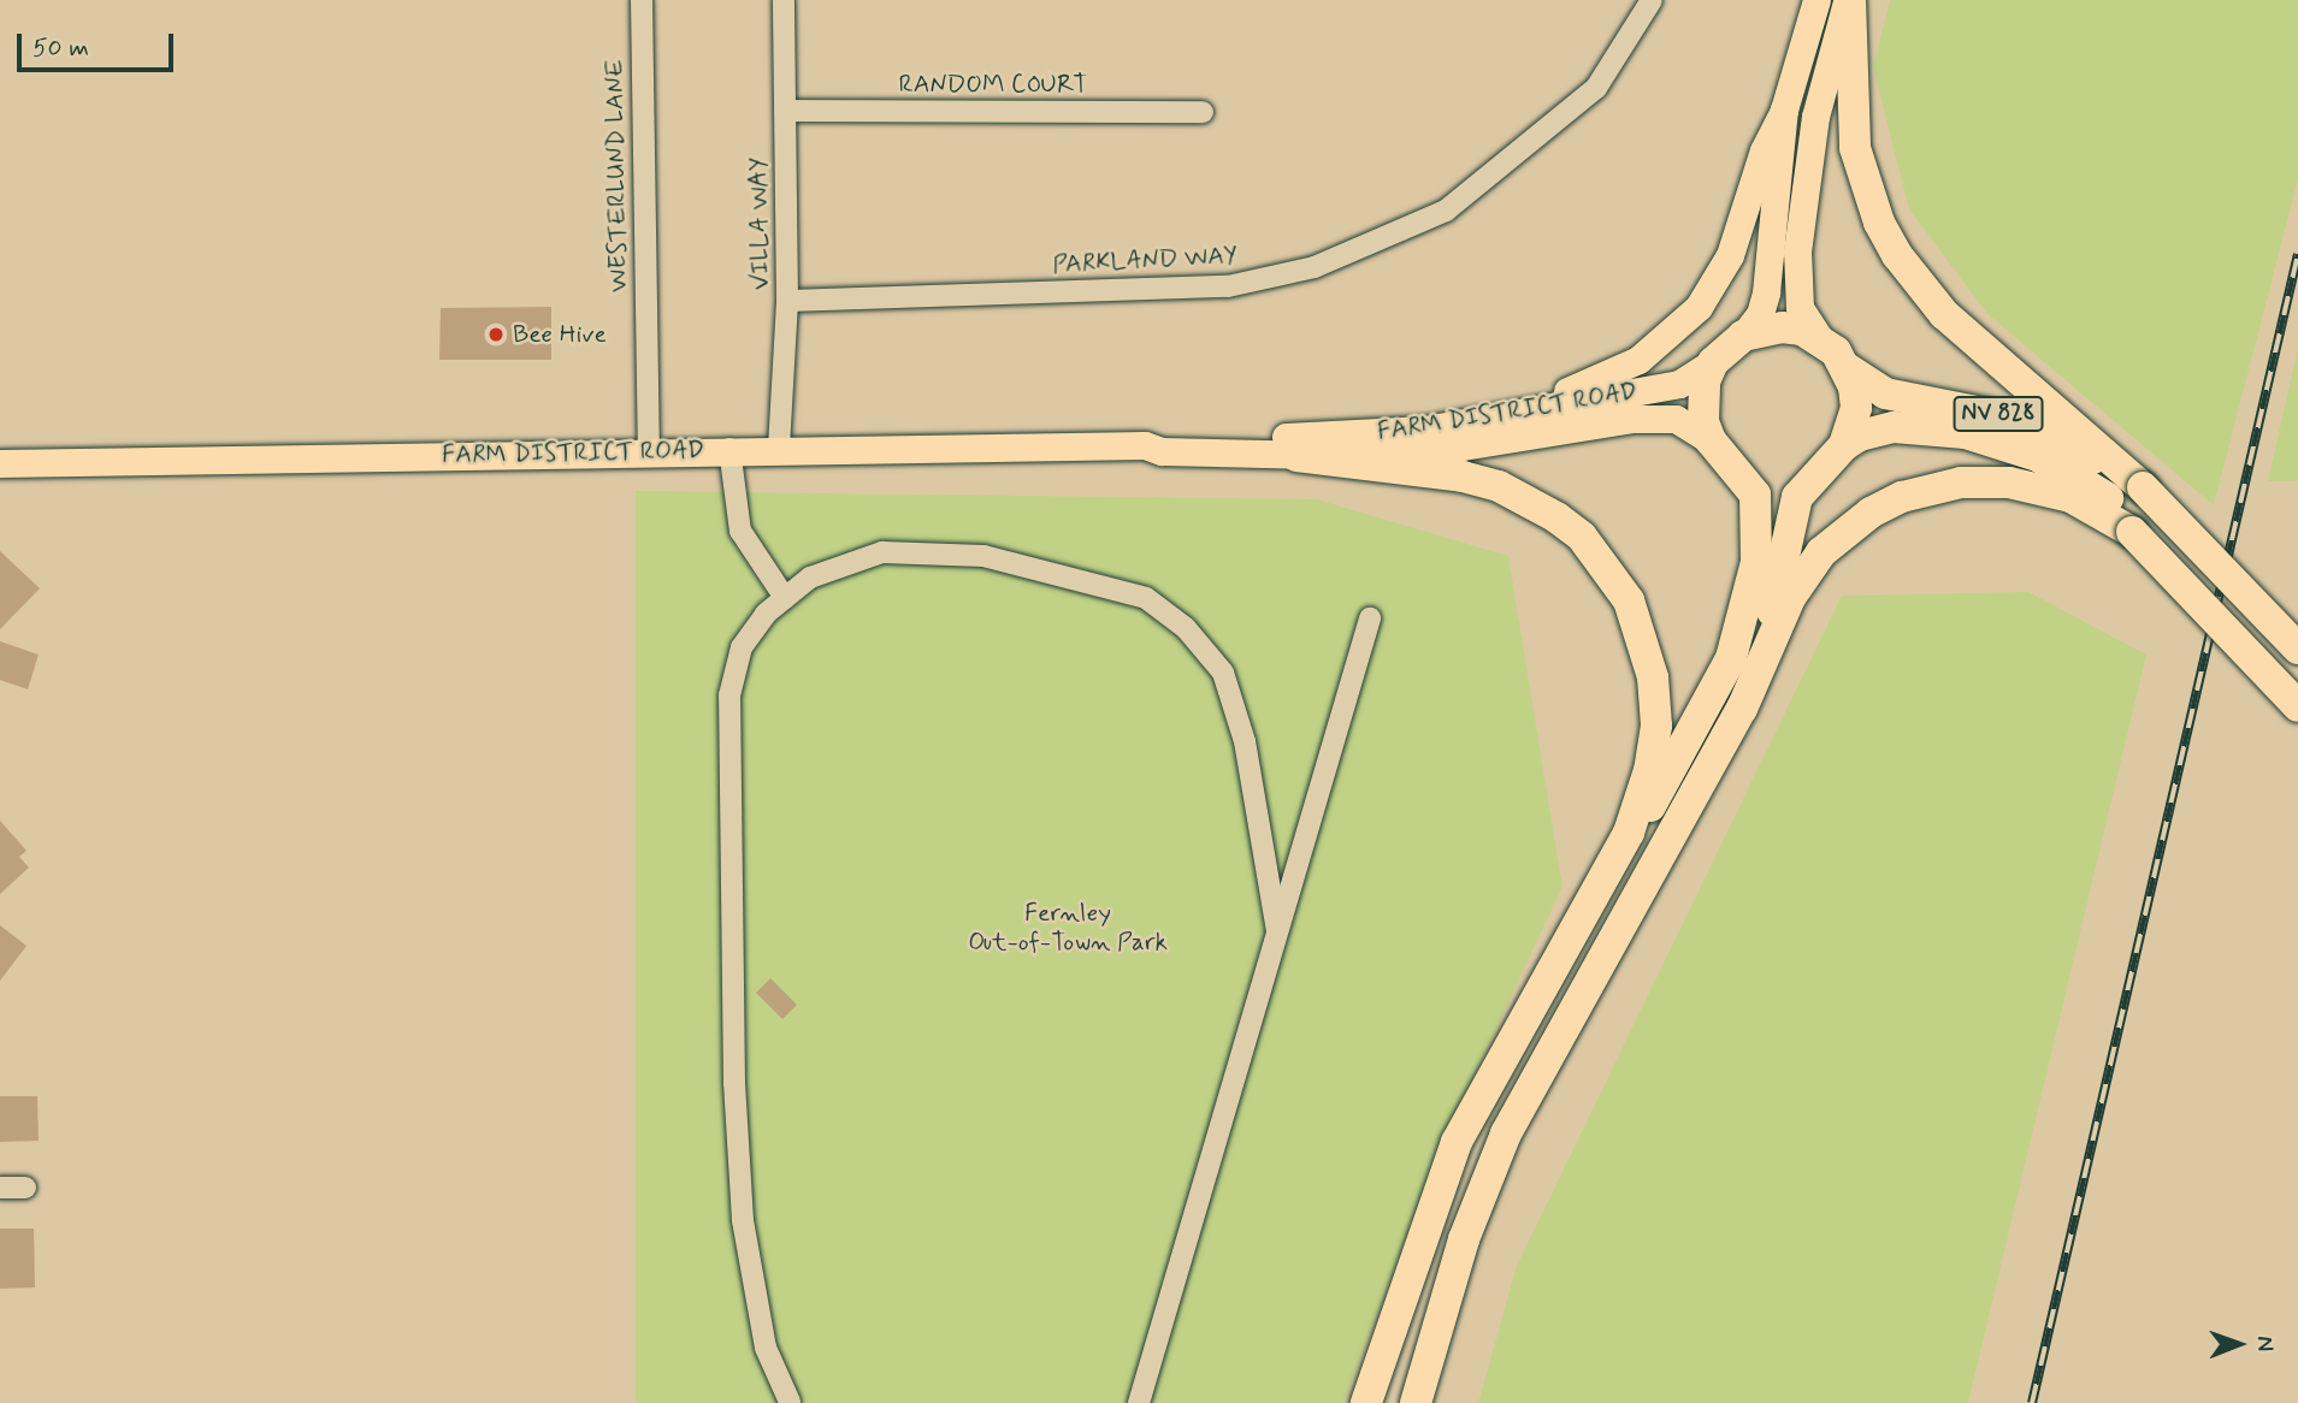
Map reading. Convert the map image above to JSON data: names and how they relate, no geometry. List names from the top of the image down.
{
  "streets": {
    "highway": ["NV 828"],
    "main road": ["FARM DISTRICT ROAD"],
    "street": [
      "RANDOM COURT",
      "WESTERLUND LANE",
      "VILLA WAY",
      "PARKLAND WAY"
    ]
  },
  "crossings": [
    ["RANDOM COURT", "VILLA WAY"],
    ["WESTERLUND LANE", "FARM DISTRICT ROAD"],
    ["VILLA WAY", "PARKLAND WAY"],
    ["VILLA WAY", "FARM DISTRICT ROAD"],
    ["FARM DISTRICT ROAD", "NV 828"]
  ],
  "parks": ["Fernley Out-of-Town Park"],
  "places": ["Bee Hive"],
  "scale_bar": "50 m",
  "north": "right"
}
